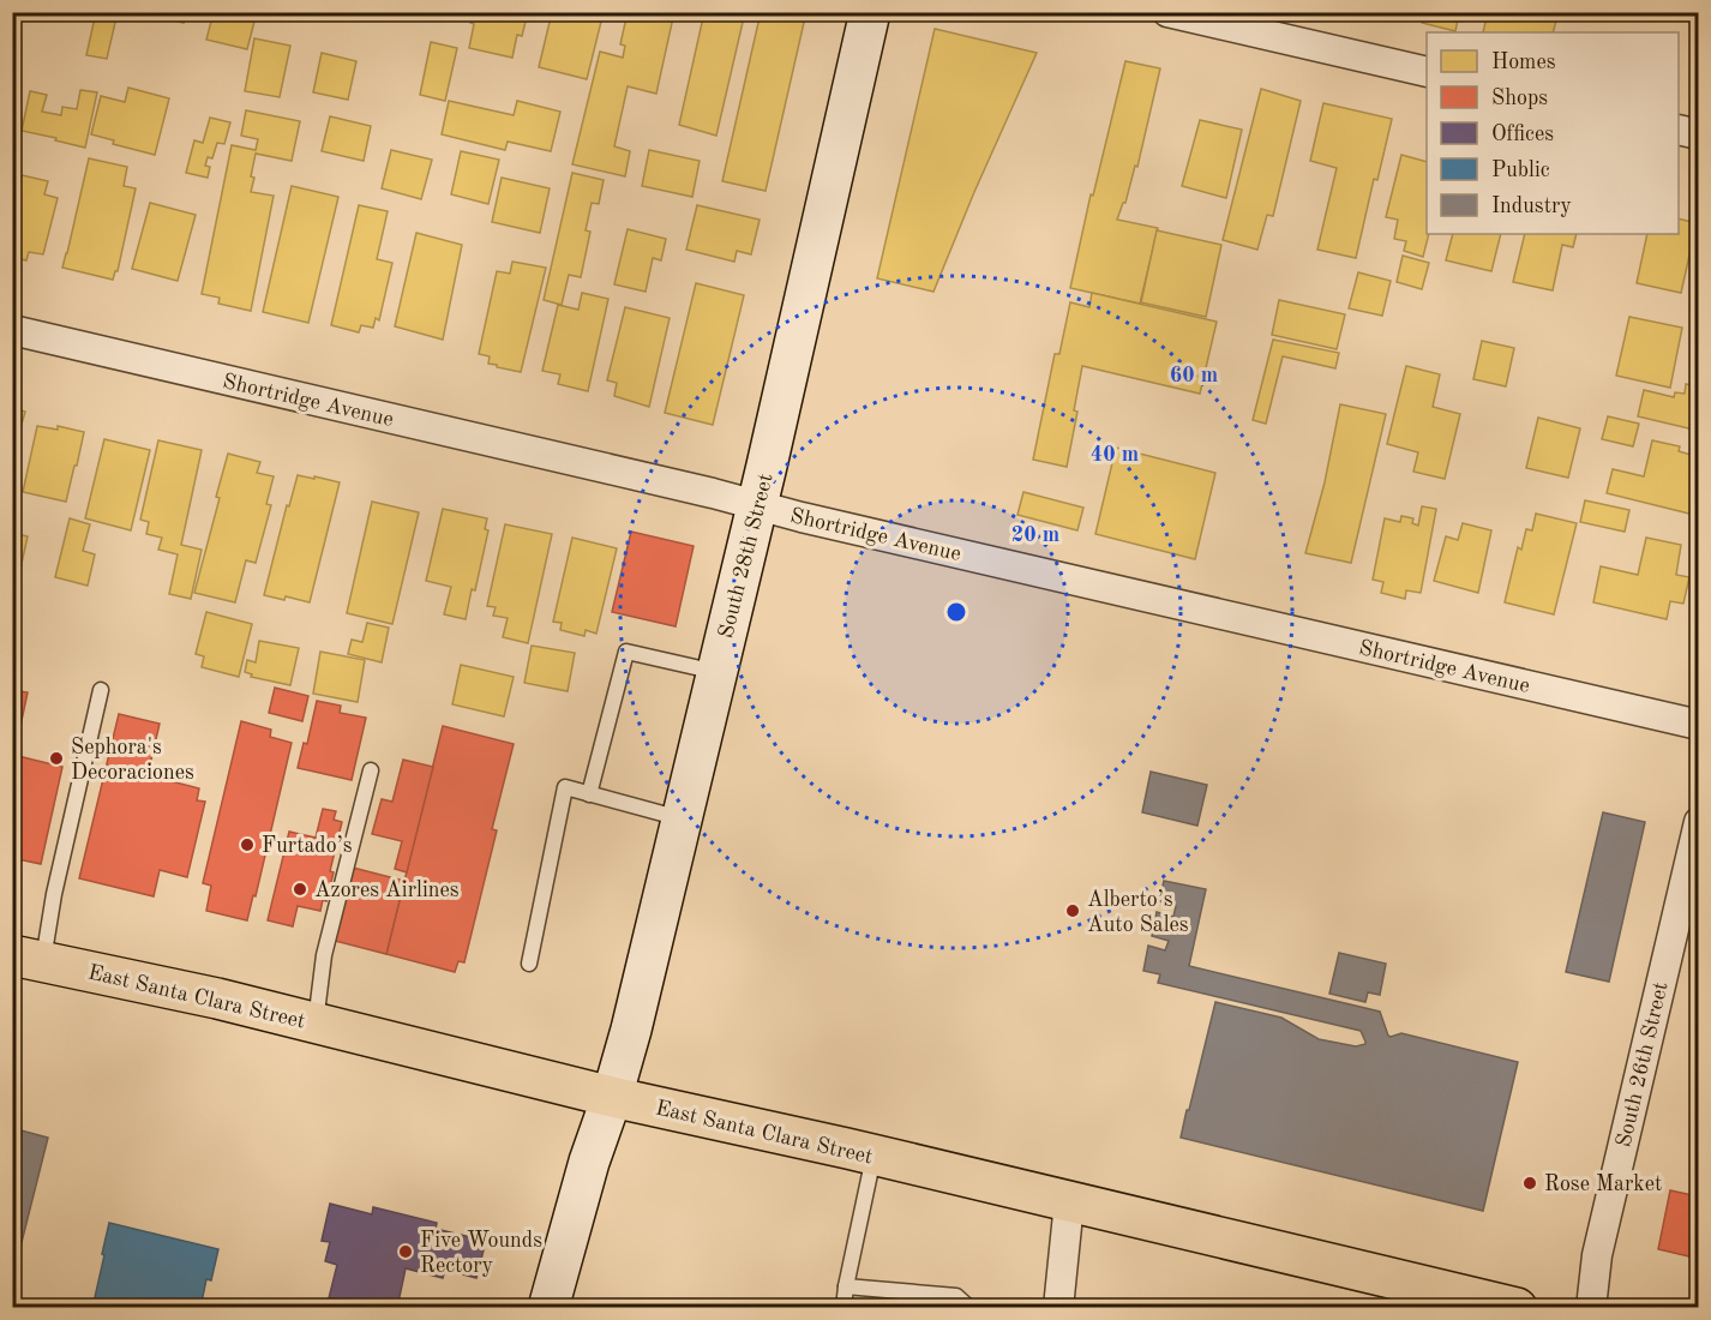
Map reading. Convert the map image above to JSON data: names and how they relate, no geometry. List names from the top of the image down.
{
  "streets": {
    "main road": ["East Santa Clara Street"],
    "street": ["Shortridge Avenue", "South 28th Street", "South 26th Street"]
  },
  "crossings": [
    ["Shortridge Avenue", "South 28th Street"],
    ["South 28th Street", "East Santa Clara Street"]
  ],
  "places": [
    "Sephora's Decoraciones",
    "Furtado’s",
    "Azores Airlines",
    "Alberto’s Auto Sales",
    "Rose Market",
    "Five Wounds Rectory"
  ],
  "legend": [
    "Homes",
    "Shops",
    "Offices",
    "Public",
    "Industry"
  ],
  "rings": ["60 m", "40 m", "20 m"]
}
